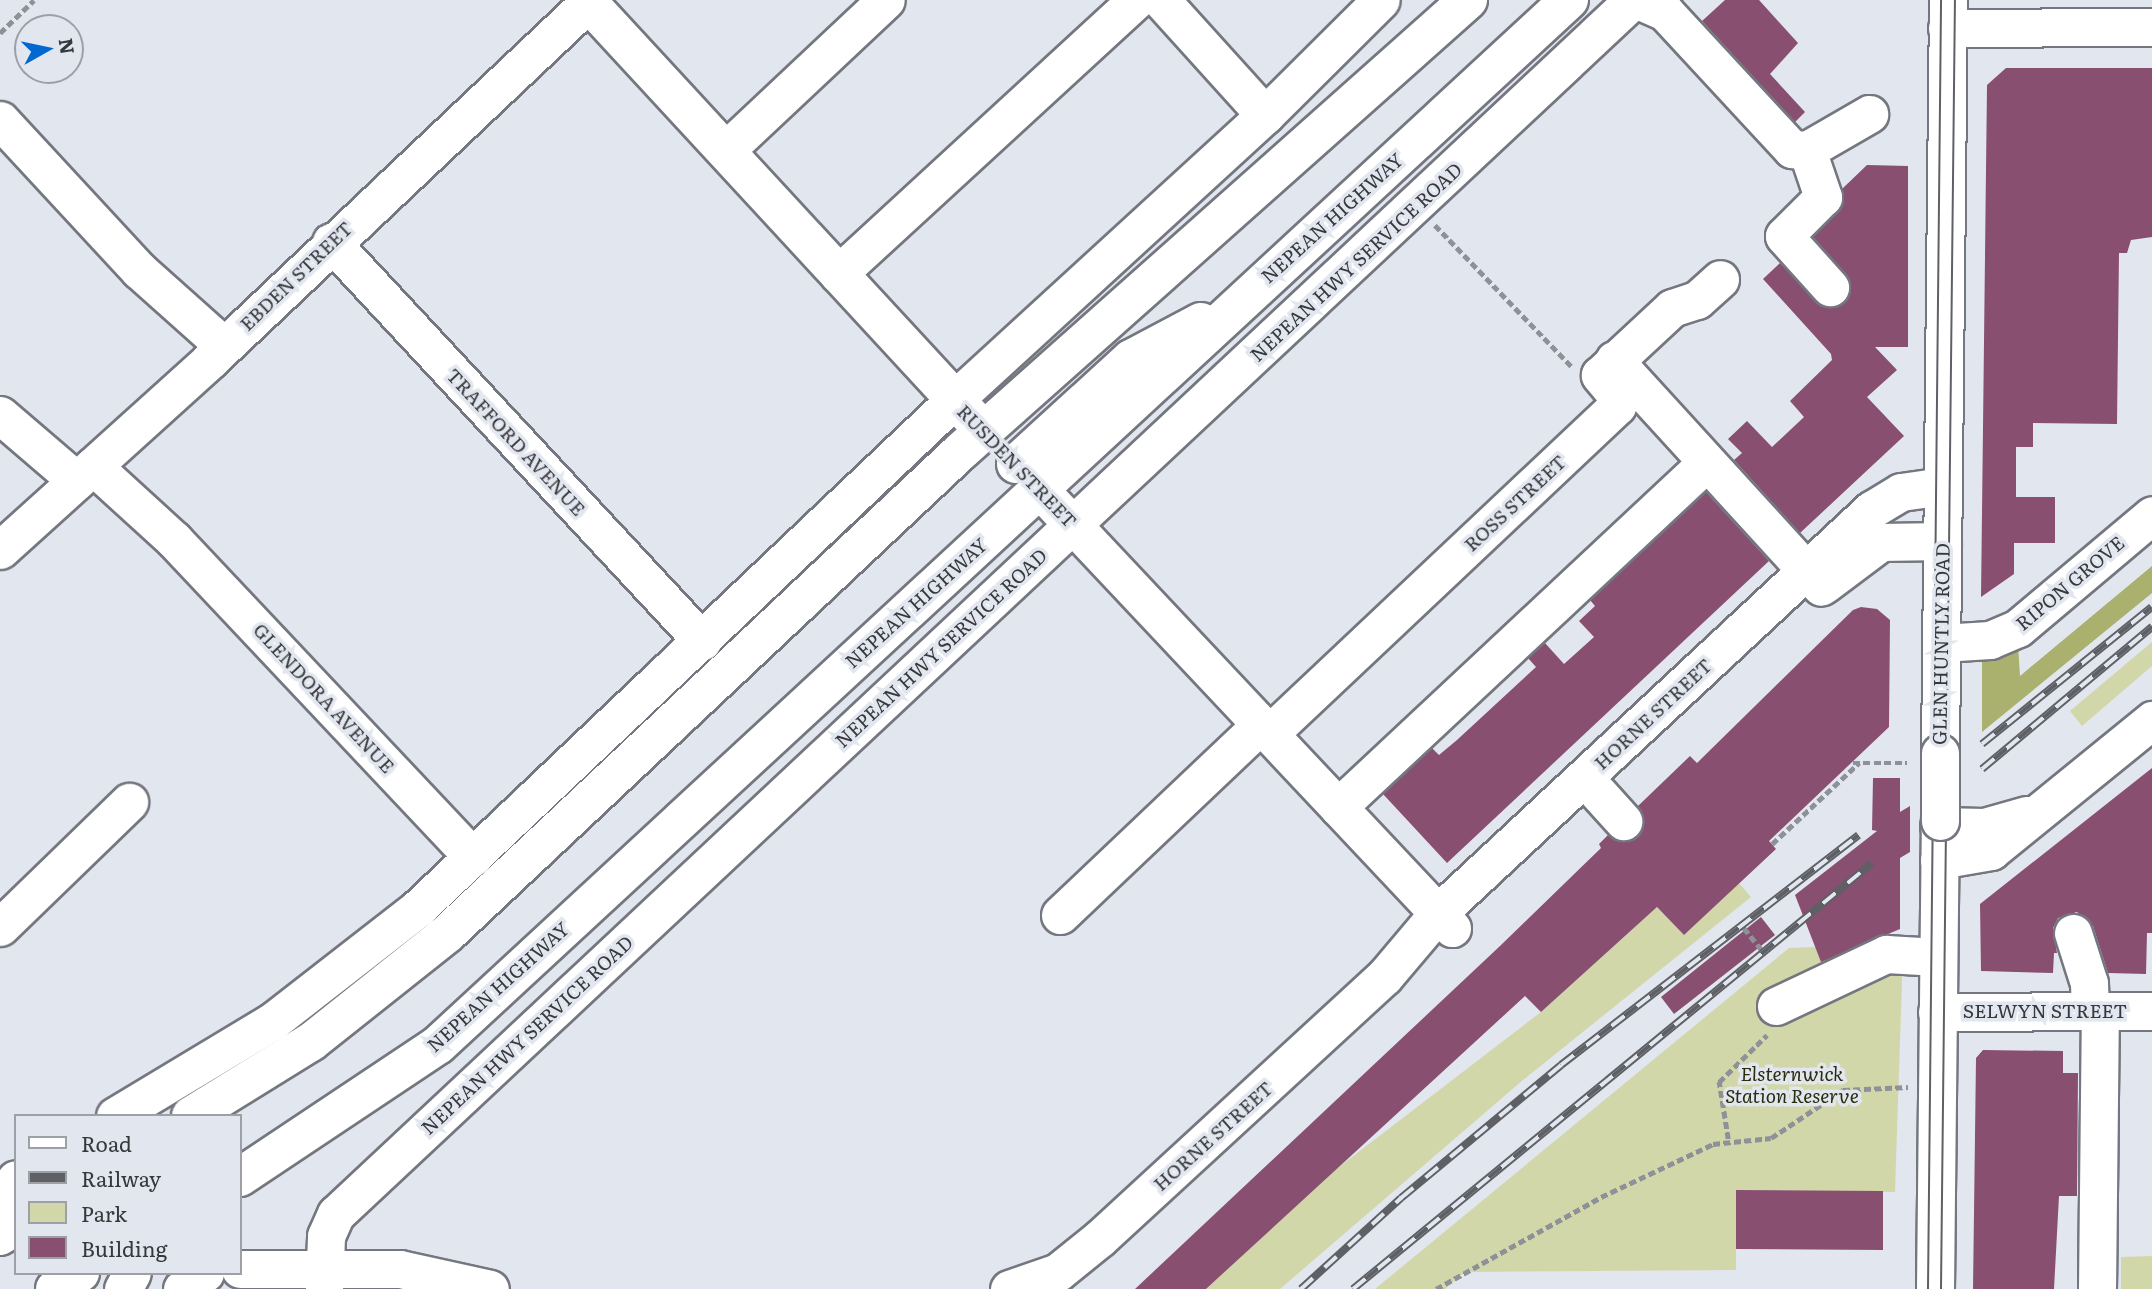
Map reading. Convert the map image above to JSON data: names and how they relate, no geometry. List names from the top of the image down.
{
  "streets": {
    "main road": ["NEPEAN HIGHWAY", "RUSDEN STREET"],
    "street": [
      "NEPEAN HWY SERVICE ROAD",
      "EBDEN STREET",
      "TRAFFORD AVENUE",
      "ROSS STREET",
      "RIPON GROVE",
      "GLEN HUNTLY ROAD",
      "GLENDORA AVENUE",
      "HORNE STREET",
      "SELWYN STREET"
    ]
  },
  "crossings": [
    ["NEPEAN HIGHWAY", "RUSDEN STREET"],
    ["NEPEAN HWY SERVICE ROAD", "RUSDEN STREET"],
    ["EBDEN STREET", "TRAFFORD AVENUE"],
    ["EBDEN STREET", "RUSDEN STREET"],
    ["EBDEN STREET", "GLENDORA AVENUE"],
    ["RUSDEN STREET", "ROSS STREET"],
    ["RUSDEN STREET", "HORNE STREET"],
    ["RIPON GROVE", "GLEN HUNTLY ROAD"],
    ["GLEN HUNTLY ROAD", "HORNE STREET"],
    ["GLEN HUNTLY ROAD", "SELWYN STREET"]
  ],
  "parks": ["Elsternwick Station Reserve"],
  "legend": [
    "Road",
    "Railway",
    "Park",
    "Building"
  ],
  "north": "right"
}
